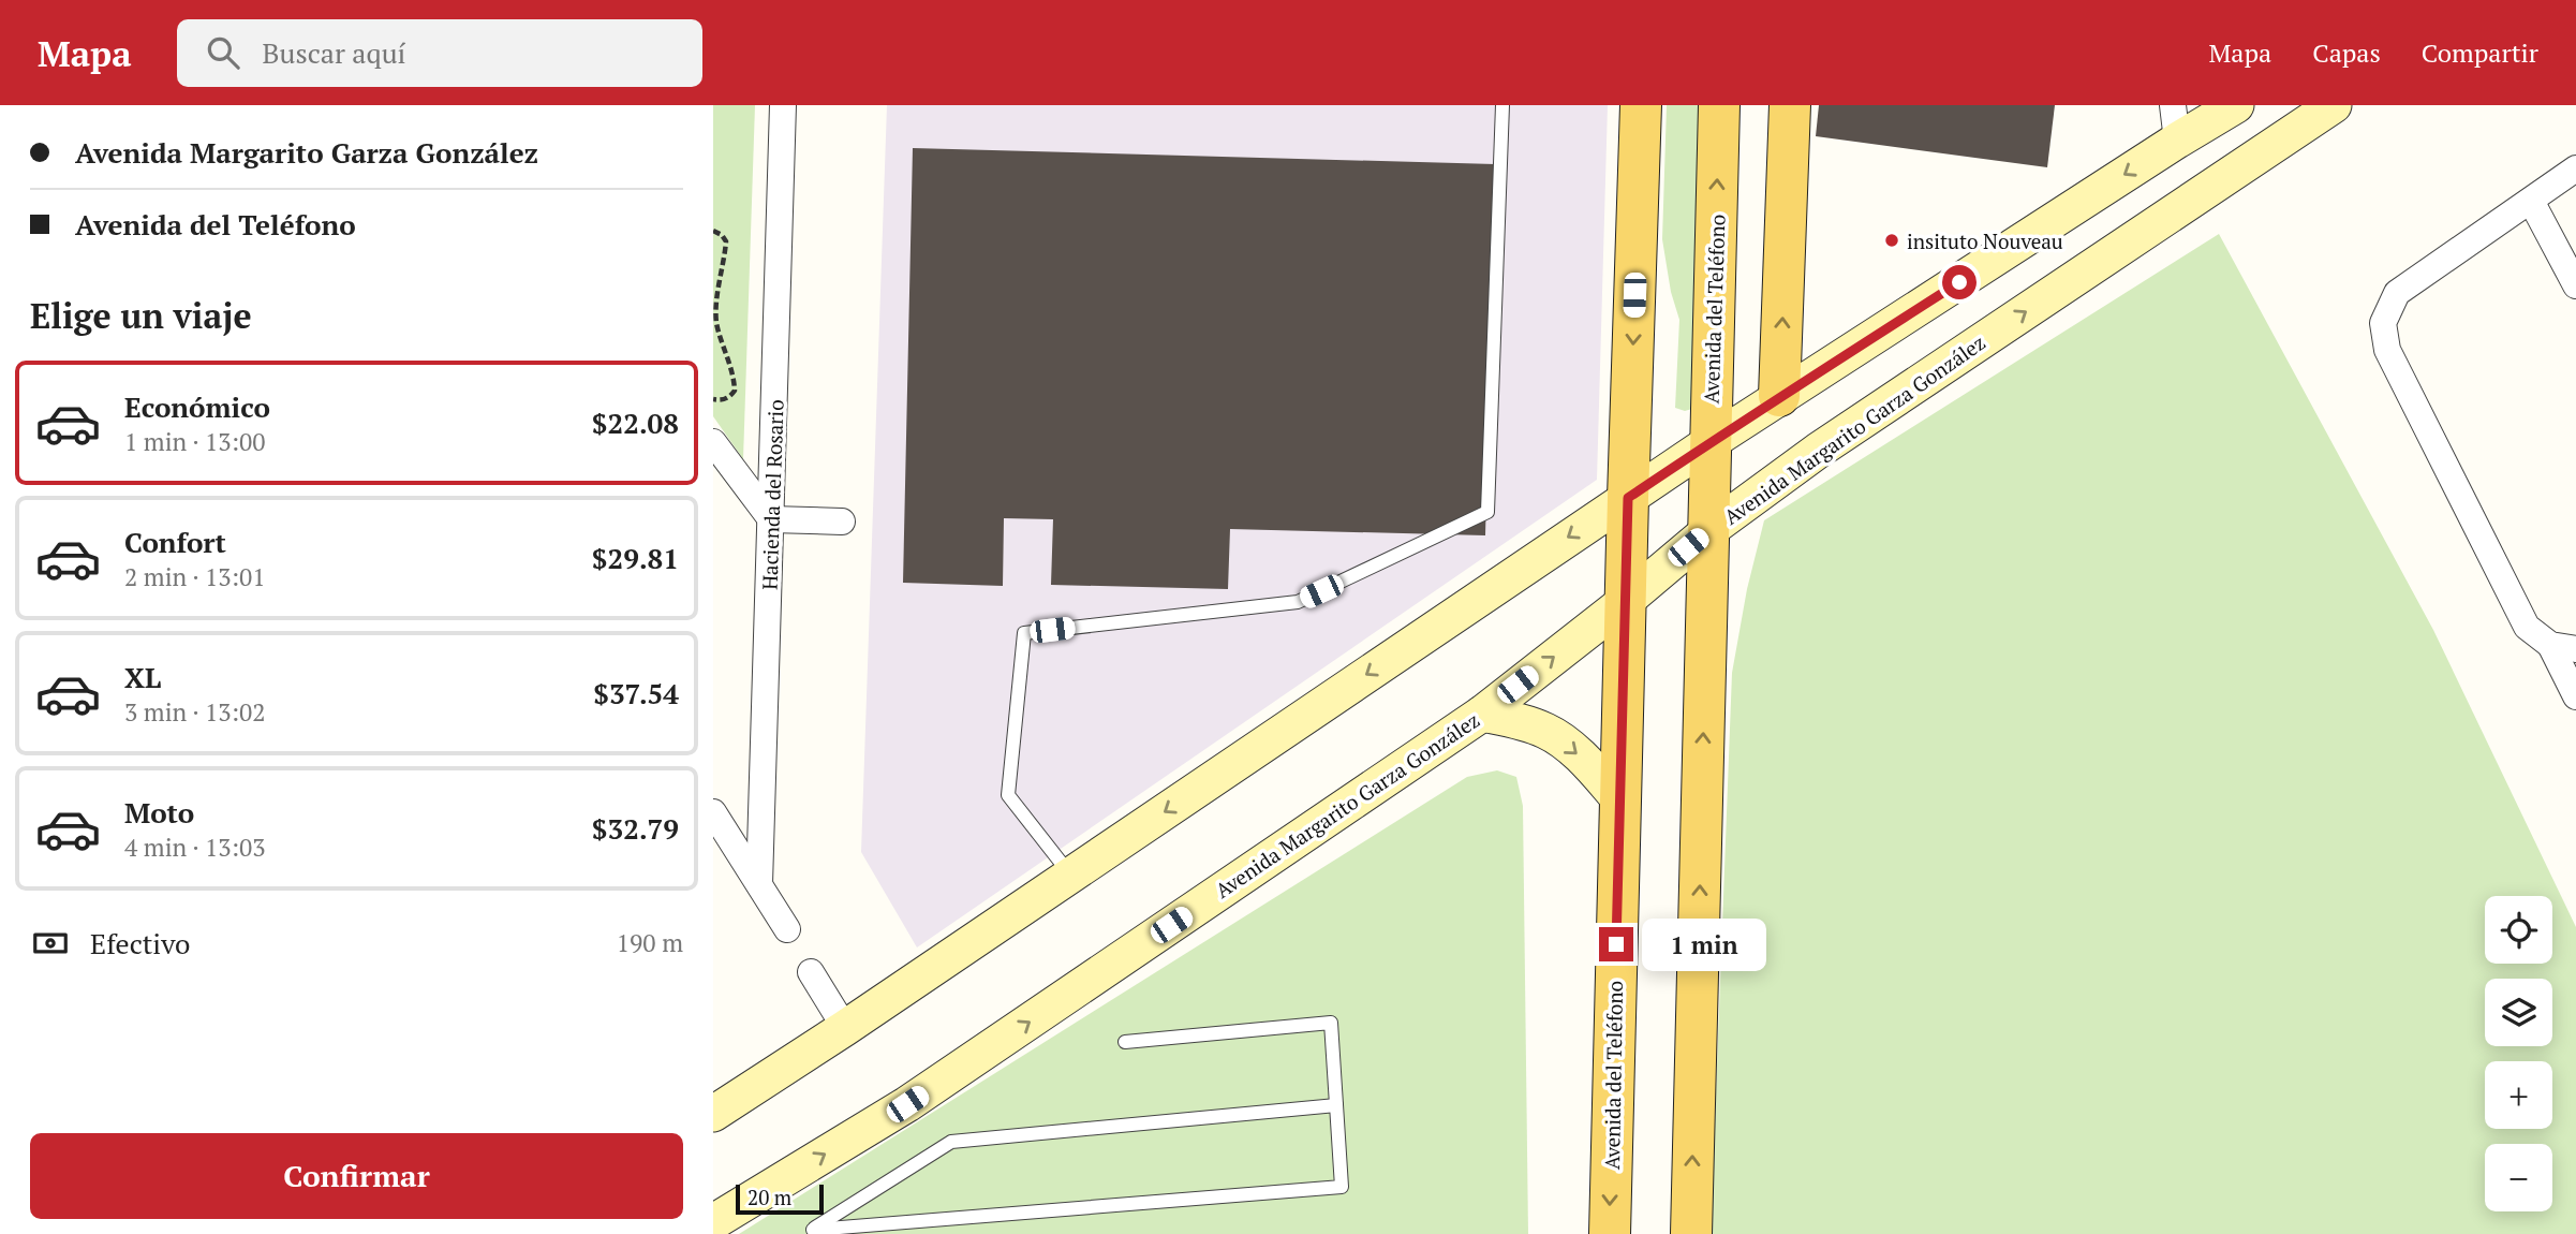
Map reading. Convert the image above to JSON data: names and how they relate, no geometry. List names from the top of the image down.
{
  "streets": {
    "main road": ["Avenida del Teléfono", "Avenida Margarito Garza González"],
    "street": ["Hacienda del Rosario"]
  },
  "crossings": [
    ["Avenida del Teléfono", "Avenida Margarito Garza González"]
  ],
  "places": ["insituto Nouveau"],
  "scale_bar": "20 m",
  "page": {
    "header": "Mapa",
    "search": "Buscar aquí",
    "nav": ["Mapa", "Capas", "Compartir"],
    "banner": ["Avenida Margarito Garza González", "Avenida del Teléfono"],
    "heading": "Elige un viaje",
    "list": [
      {
        "name": "Económico",
        "note": "1 min · 13:00",
        "value": "$22.08"
      },
      {
        "name": "Confort",
        "note": "2 min · 13:01",
        "value": "$29.81"
      },
      {
        "name": "XL",
        "note": "3 min · 13:02",
        "value": "$37.54"
      },
      {
        "name": "Moto",
        "note": "4 min · 13:03",
        "value": "$32.79"
      }
    ],
    "map_buttons": ["+", "−"],
    "pay": ["Efectivo", "190 m"],
    "bubble": "1 min",
    "buttons": "Confirmar",
    "scale": "20 m"
  }
}
